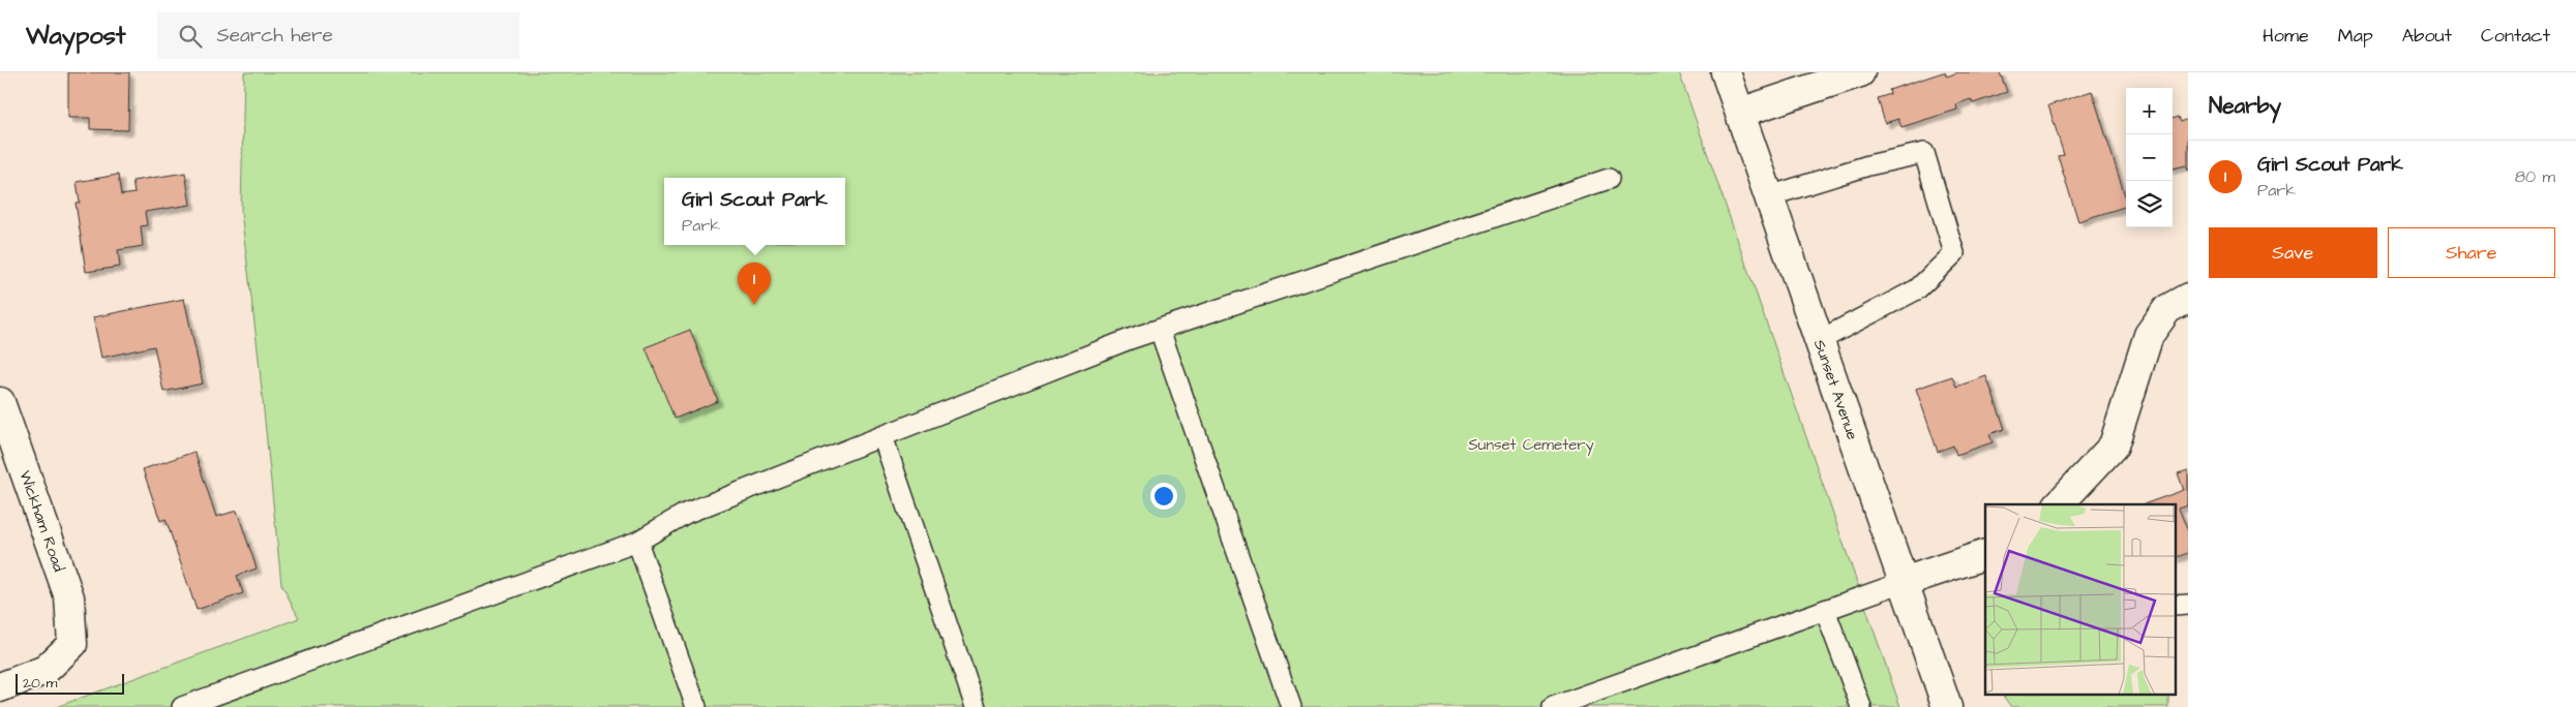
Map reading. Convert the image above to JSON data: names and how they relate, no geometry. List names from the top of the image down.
{
  "streets": {
    "street": ["Sunset Avenue", "Wickham Road"]
  },
  "parks": ["Sunset Cemetery"],
  "scale_bar": "20 m",
  "page": {
    "header": "Waypost",
    "search": "Search here",
    "nav": [
      "Home",
      "Map",
      "About",
      "Contact"
    ],
    "heading": "Nearby",
    "map_buttons": ["+", "−"],
    "list": [
      {
        "mark": "1",
        "name": "Girl Scout Park",
        "note": "Park",
        "value": "80 m"
      }
    ],
    "popup": ["Girl Scout Park", "Park"],
    "buttons": ["Save", "Share"],
    "pins": "1",
    "scale": "20 m"
  }
}
